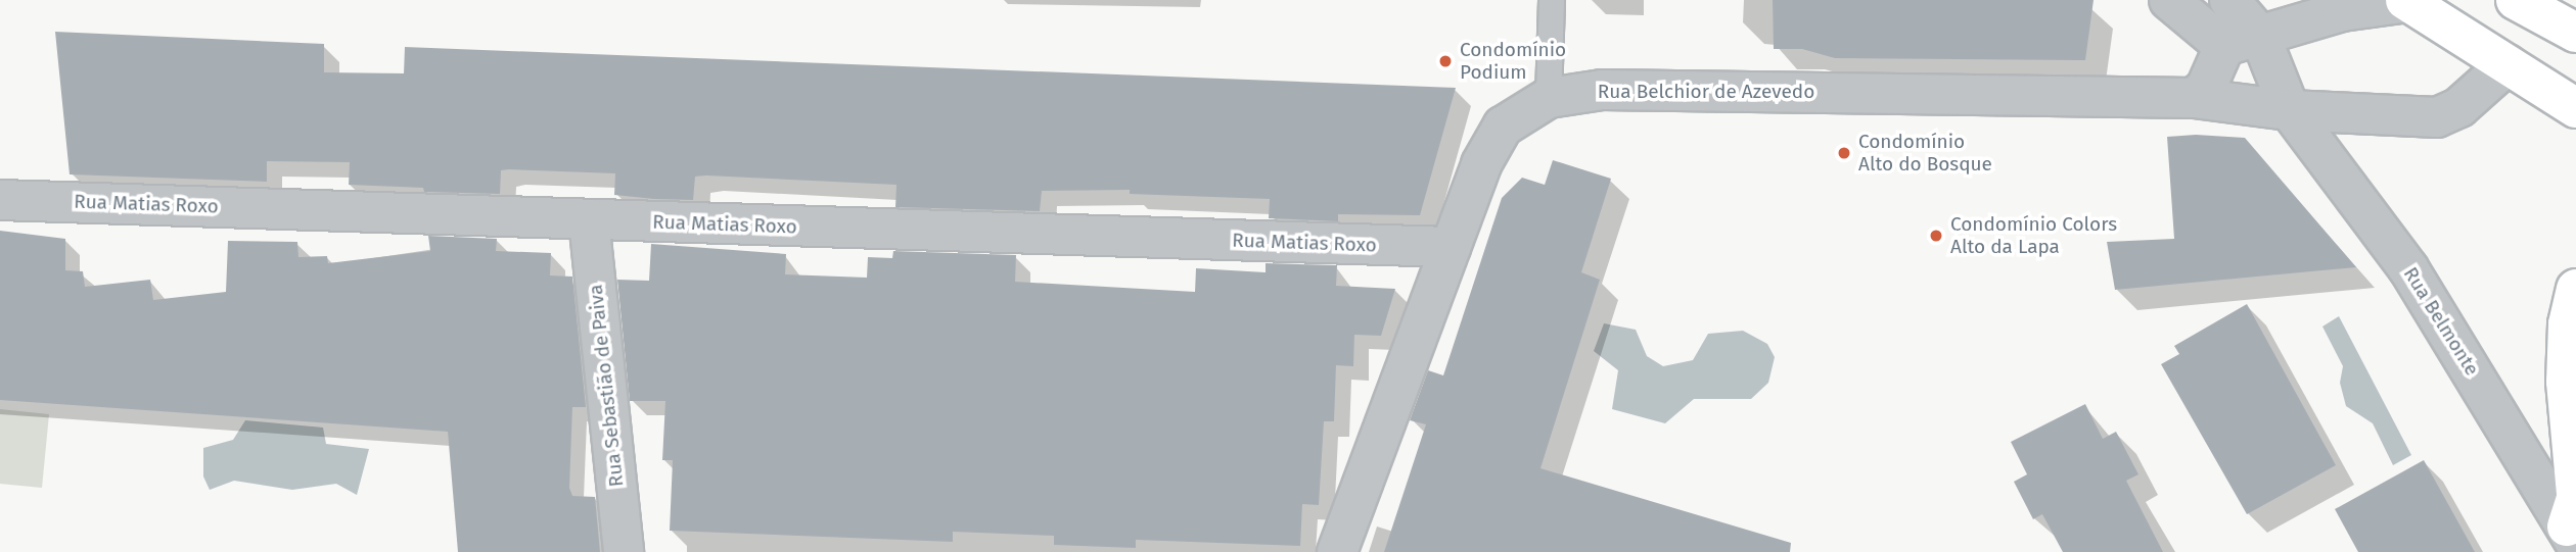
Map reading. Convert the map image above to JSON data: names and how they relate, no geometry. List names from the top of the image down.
{
  "streets": {
    "street": [
      "Rua Belchior de Azevedo",
      "Rua Matias Roxo",
      "Rua Belmonte",
      "Rua Sebastião de Paiva"
    ]
  },
  "crossings": [
    ["Rua Belchior de Azevedo", "Rua Matias Roxo"],
    ["Rua Belchior de Azevedo", "Rua Belmonte"],
    ["Rua Matias Roxo", "Rua Sebastião de Paiva"]
  ],
  "places": ["Condomínio Podium", "Condomínio Alto do Bosque", "Condomínio Colors Alto da Lapa"]
}
